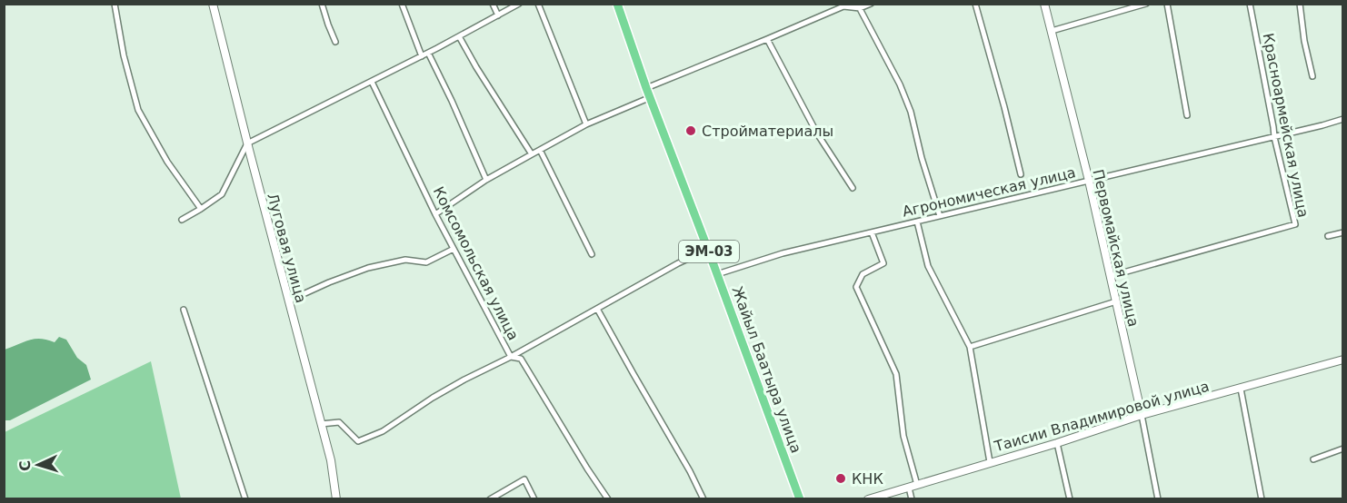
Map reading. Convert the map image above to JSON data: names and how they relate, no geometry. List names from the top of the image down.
{
  "streets": {
    "highway": ["ЭМ-03", "Жайыл Баатыра улица"],
    "street": [
      "Красноармейская улица",
      "Агрономическая улица",
      "Луговая улица",
      "Первомайская улица",
      "Комсомольская улица",
      "Таисии Владимировой улица"
    ]
  },
  "crossings": [
    ["Красноармейская улица", "Агрономическая улица"],
    ["Красноармейская улица", "Первомайская улица"],
    ["Агрономическая улица", "Первомайская улица"],
    ["Агрономическая улица", "Жайыл Баатыра улица"],
    ["Первомайская улица", "Таисии Владимировой улица"]
  ],
  "places": ["Стройматериалы", "КНК"],
  "north": "left"
}
